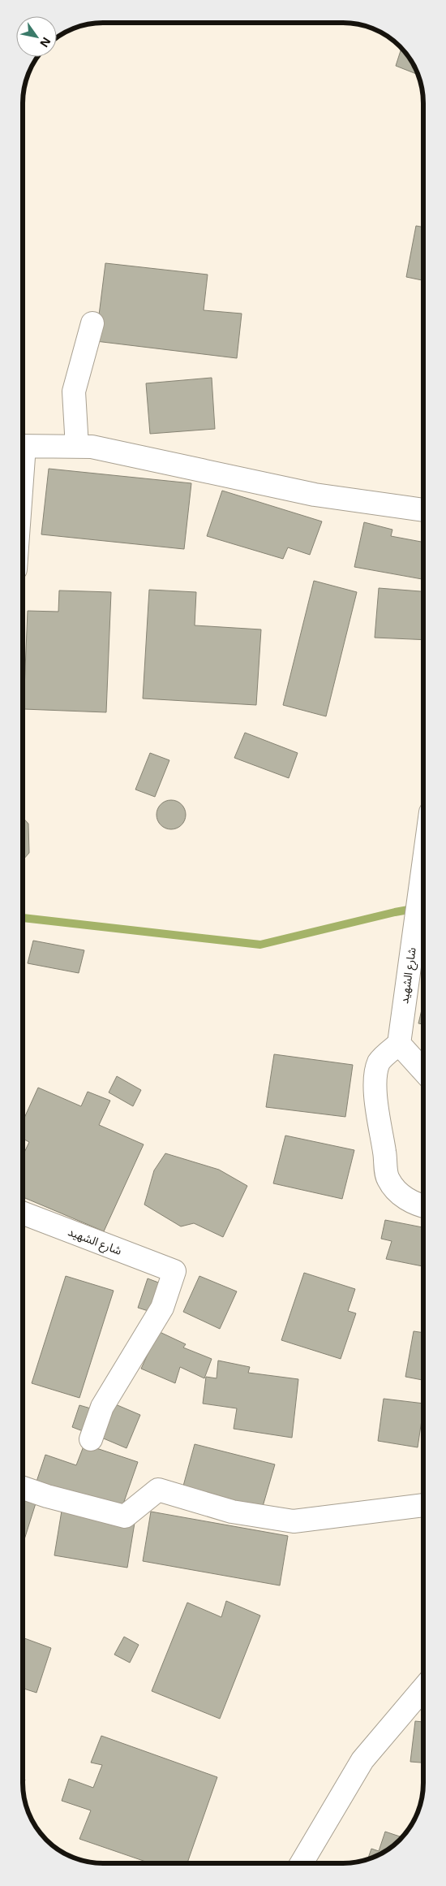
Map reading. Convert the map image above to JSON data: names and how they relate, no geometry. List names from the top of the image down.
{
  "streets": {
    "street": ["شارع الشهيد"]
  },
  "north": "bottom right"
}
